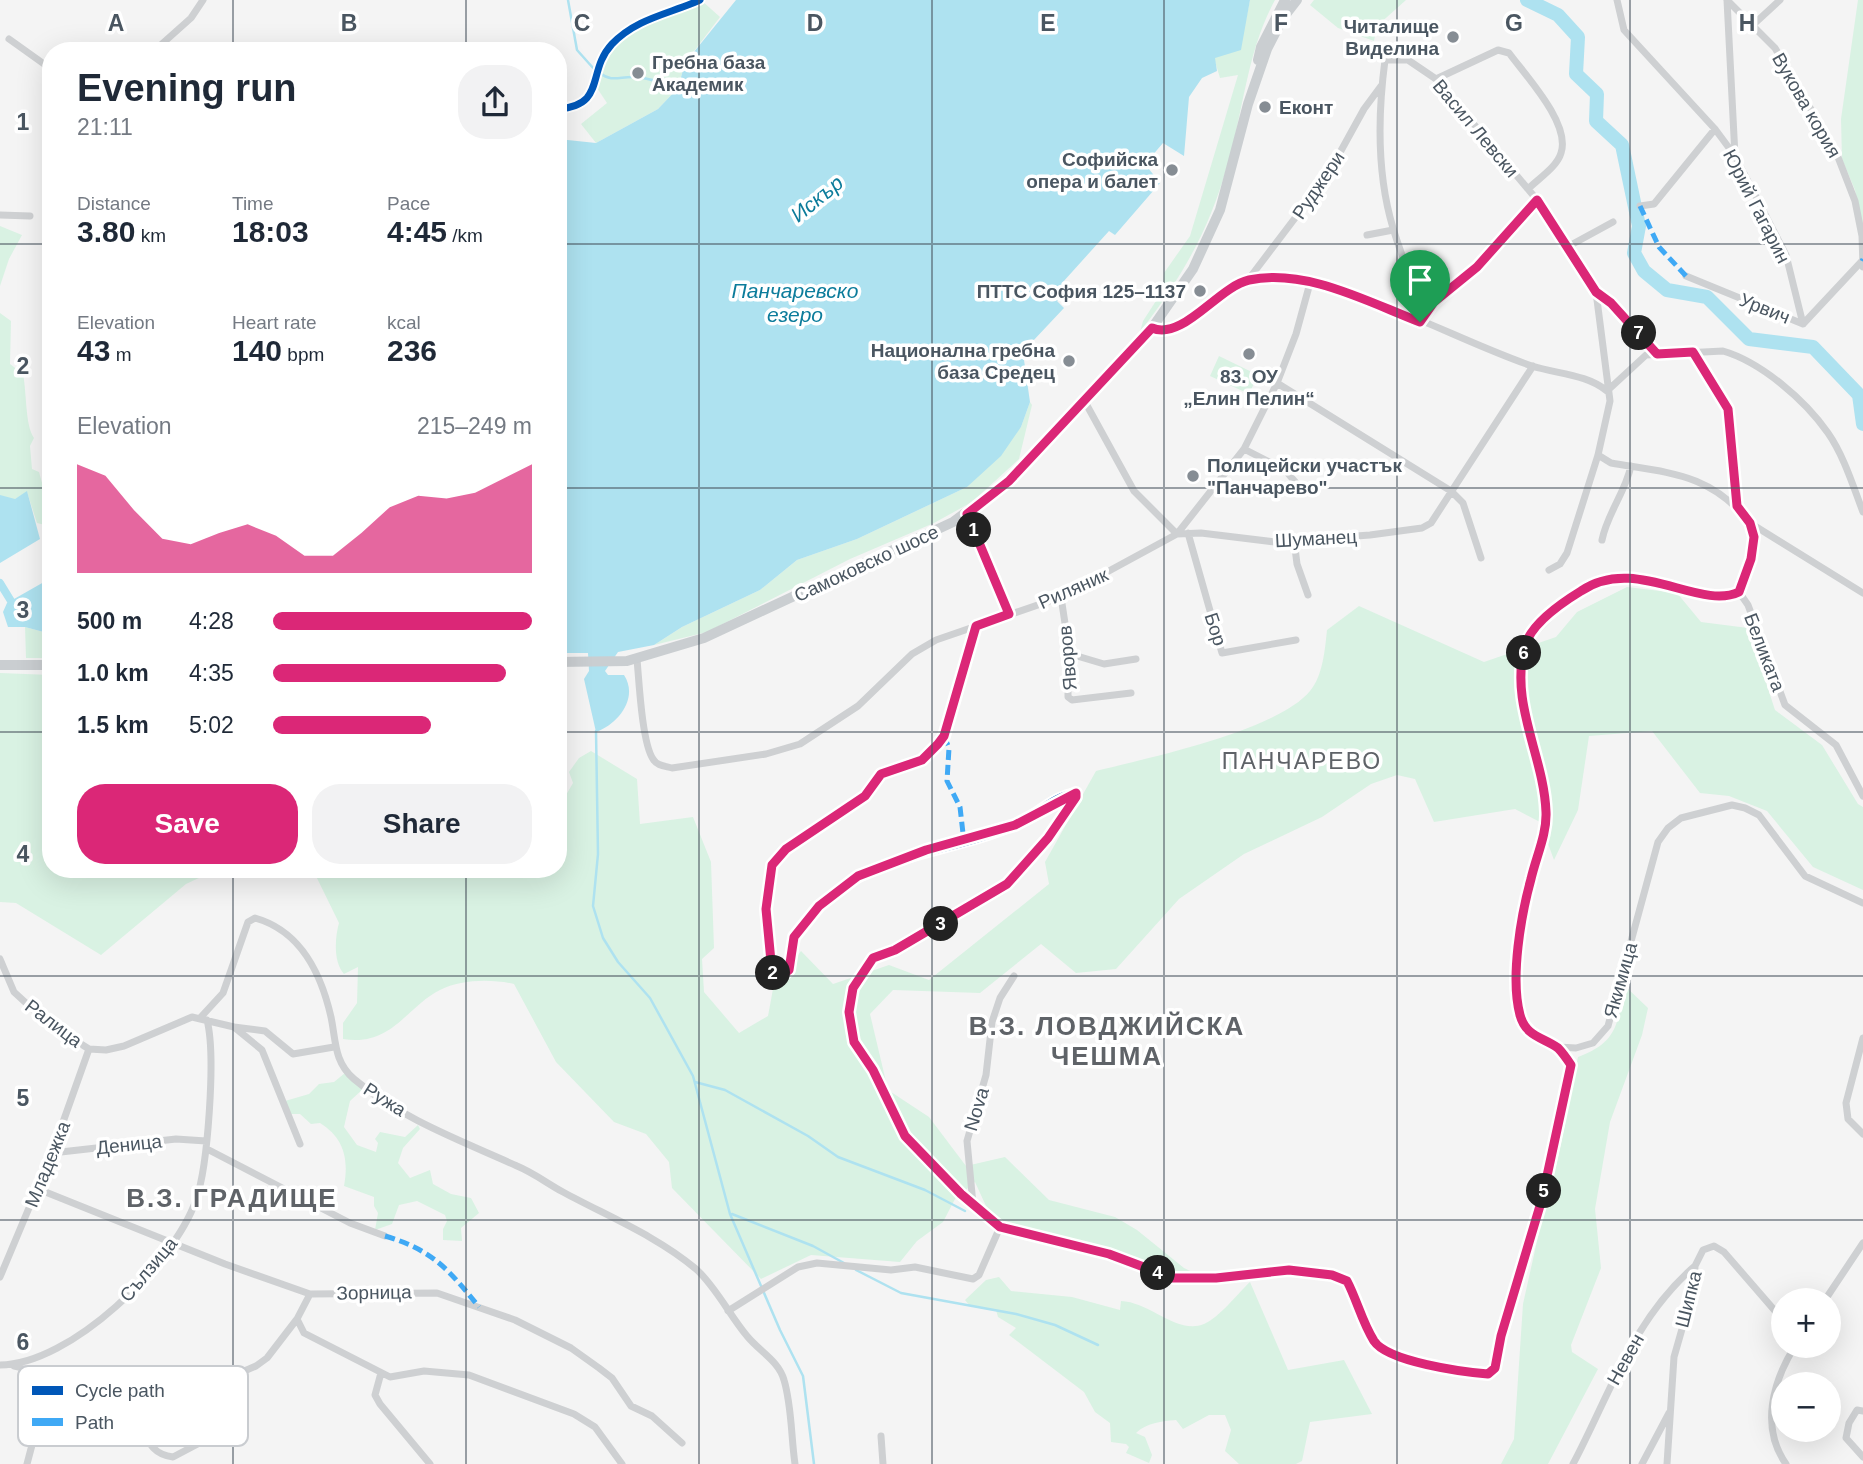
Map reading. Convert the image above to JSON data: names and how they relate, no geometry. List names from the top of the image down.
{
  "streets": {
    "main road": ["Самоковско шосе"],
    "street": [
      "Вукова кория",
      "Васил Левски",
      "Руджери",
      "Юрий Гагарин",
      "Урвич",
      "Шуманец",
      "Риляник",
      "Бор",
      "Беликата",
      "Яворов",
      "Якимица",
      "Ралица",
      "Ружа",
      "Nova",
      "Деница",
      "Младежка",
      "Сълзица",
      "Зорница",
      "Шипка",
      "Невен"
    ]
  },
  "crossings": [
    ["Вукова кория", "Урвич"],
    ["Васил Левски", "Руджери"],
    ["Юрий Гагарин", "Урвич"],
    ["Шуманец", "Риляник"],
    ["Шуманец", "Бор"],
    ["Самоковско шосе", "Риляник"],
    ["Риляник", "Яворов"],
    ["Ралица", "Ружа"],
    ["Ралица", "Младежка"],
    ["Ралица", "Сълзица"],
    ["Ружа", "Сълзица"],
    ["Деница", "Младежка"],
    ["Деница", "Сълзица"],
    ["Младежка", "Зорница"],
    ["Сълзица", "Зорница"],
    ["Шипка", "Невен"]
  ],
  "districts": ["ПАНЧАРЕВО", "В.З. ЛОВДЖИЙСКА ЧЕШМА", "В.З. ГРАДИЩЕ"],
  "water": ["Искър", "Панчаревско езеро"],
  "places": [
    "Читалище Виделина",
    "Гребна база Академик",
    "Еконт",
    "Софийска опера и балет",
    "ПТТС София 125–1137",
    "83. ОУ „Елин Пелин“",
    "Национална гребна база Средец",
    "Полицейски участък \"Панчарево\""
  ],
  "legend": ["Cycle path", "Path"],
  "page": {
    "heading": ["Evening run", "21:11"],
    "stats": [
      ["Distance", "3.80 km"],
      ["Time", "18:03"],
      ["Pace", "4:45 /km"],
      ["Elevation", "43 m"],
      ["Heart rate", "140 bpm"],
      ["kcal", "236"]
    ],
    "pins": [
      "7",
      "1",
      "6",
      "3",
      "2",
      "5",
      "4"
    ],
    "chart": ["Elevation", "215–249 m"],
    "list": [
      {
        "name": "500 m",
        "note": "4:28"
      },
      {
        "name": "1.0 km",
        "note": "4:35"
      },
      {
        "name": "1.5 km",
        "note": "5:02"
      }
    ],
    "buttons": ["Save", "Share"],
    "map_buttons": ["+", "−"]
  },
  "grid": {
    "columns": [
      "A",
      "B",
      "C",
      "D",
      "E",
      "F",
      "G",
      "H"
    ],
    "rows": [
      "1",
      "2",
      "3",
      "4",
      "5",
      "6"
    ]
  }
}
